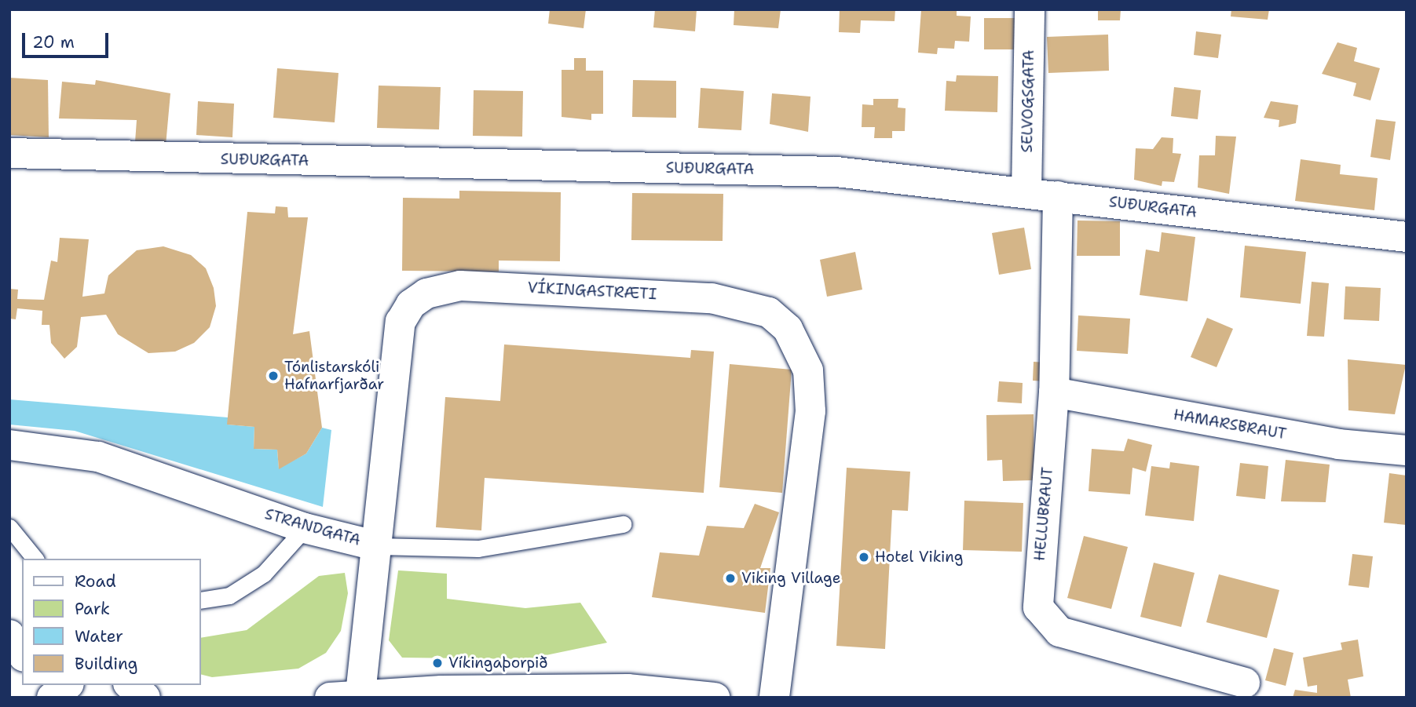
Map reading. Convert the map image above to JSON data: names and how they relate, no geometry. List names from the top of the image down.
{
  "streets": {
    "street": [
      "SELVOGSGATA",
      "SUÐURGATA",
      "VÍKINGASTRÆTI",
      "HAMARSBRAUT",
      "HELLUBRAUT",
      "STRANDGATA"
    ]
  },
  "crossings": [
    ["SELVOGSGATA", "SUÐURGATA"],
    ["SUÐURGATA", "HELLUBRAUT"],
    ["VÍKINGASTRÆTI", "STRANDGATA"],
    ["HAMARSBRAUT", "HELLUBRAUT"]
  ],
  "places": [
    "Tónlistarskóli Hafnarfjarðar",
    "Hotel Viking",
    "Viking Village",
    "Víkingaþorpið"
  ],
  "legend": [
    "Road",
    "Park",
    "Water",
    "Building"
  ],
  "scale_bar": "20 m"
}
